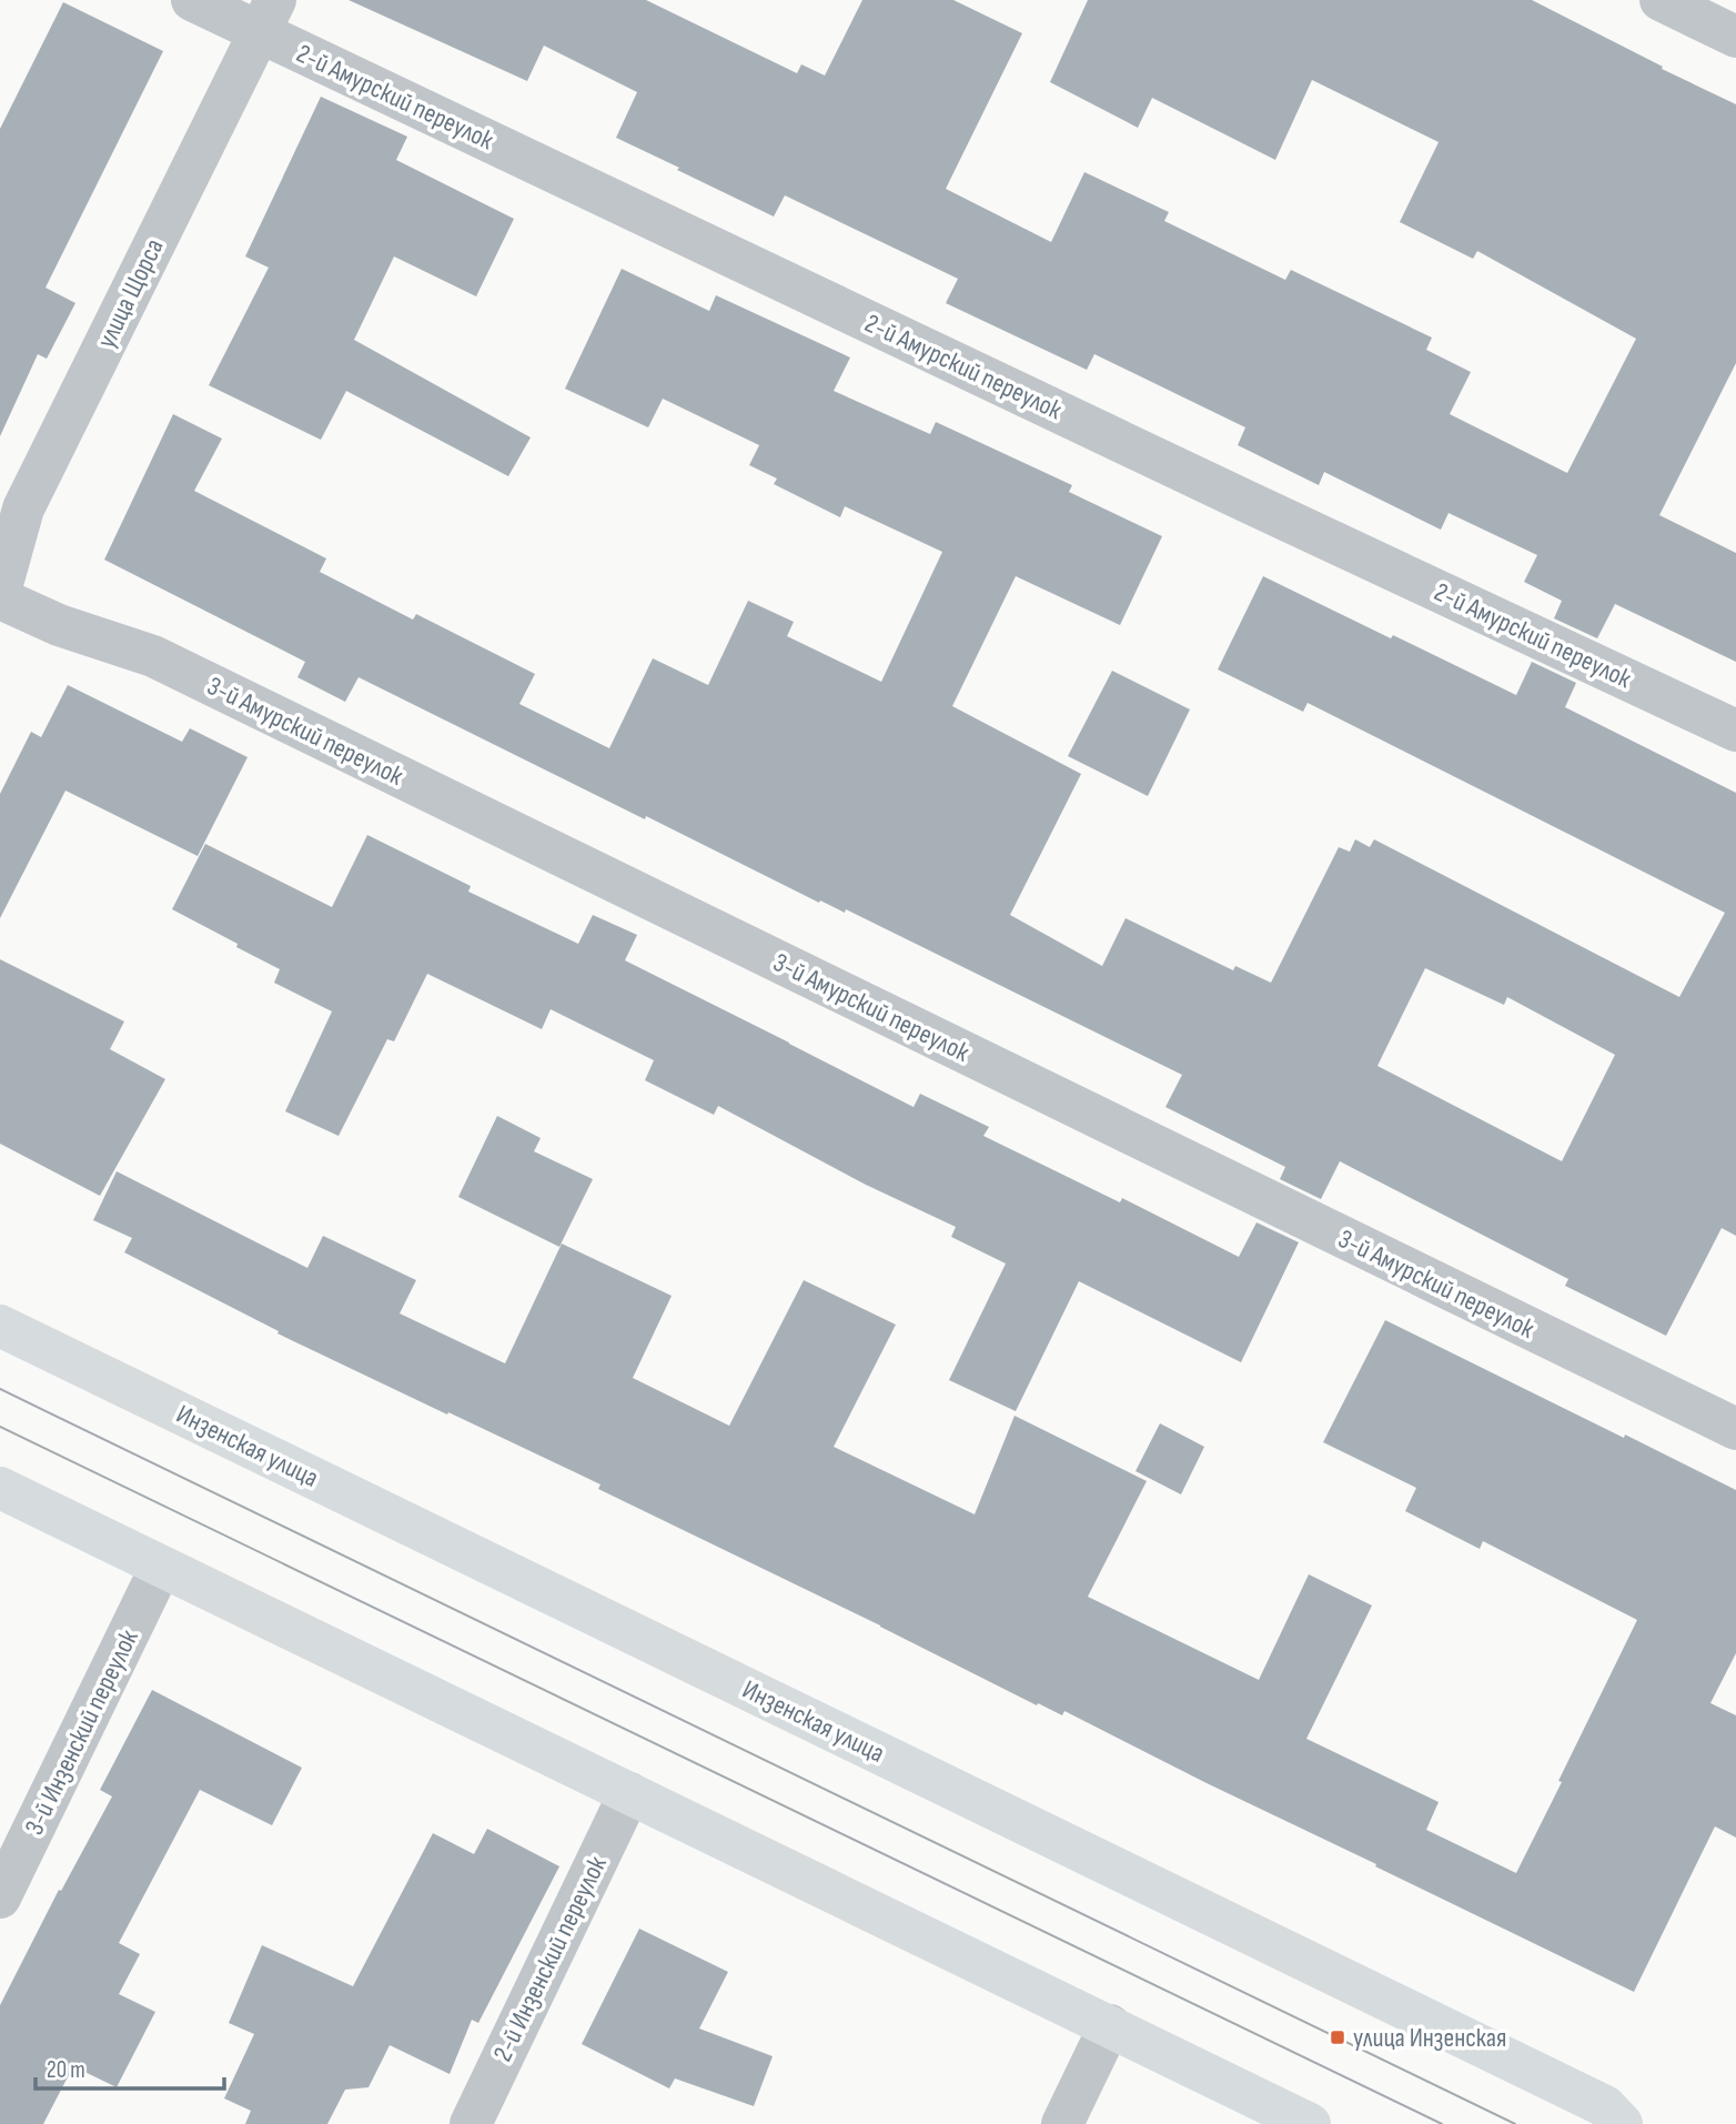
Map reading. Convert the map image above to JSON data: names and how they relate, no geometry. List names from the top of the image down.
{
  "streets": {
    "main road": ["Инзенская улица"],
    "street": [
      "2-й Амурский переулок",
      "улица Щорса",
      "3-й Амурский переулок",
      "3-й Инзенский переулок",
      "2-й Инзенский переулок"
    ]
  },
  "crossings": [
    ["2-й Амурский переулок", "улица Щорса"]
  ],
  "places": {
    "transit": ["улица Инзенская"]
  },
  "scale_bar": "20 m"
}
